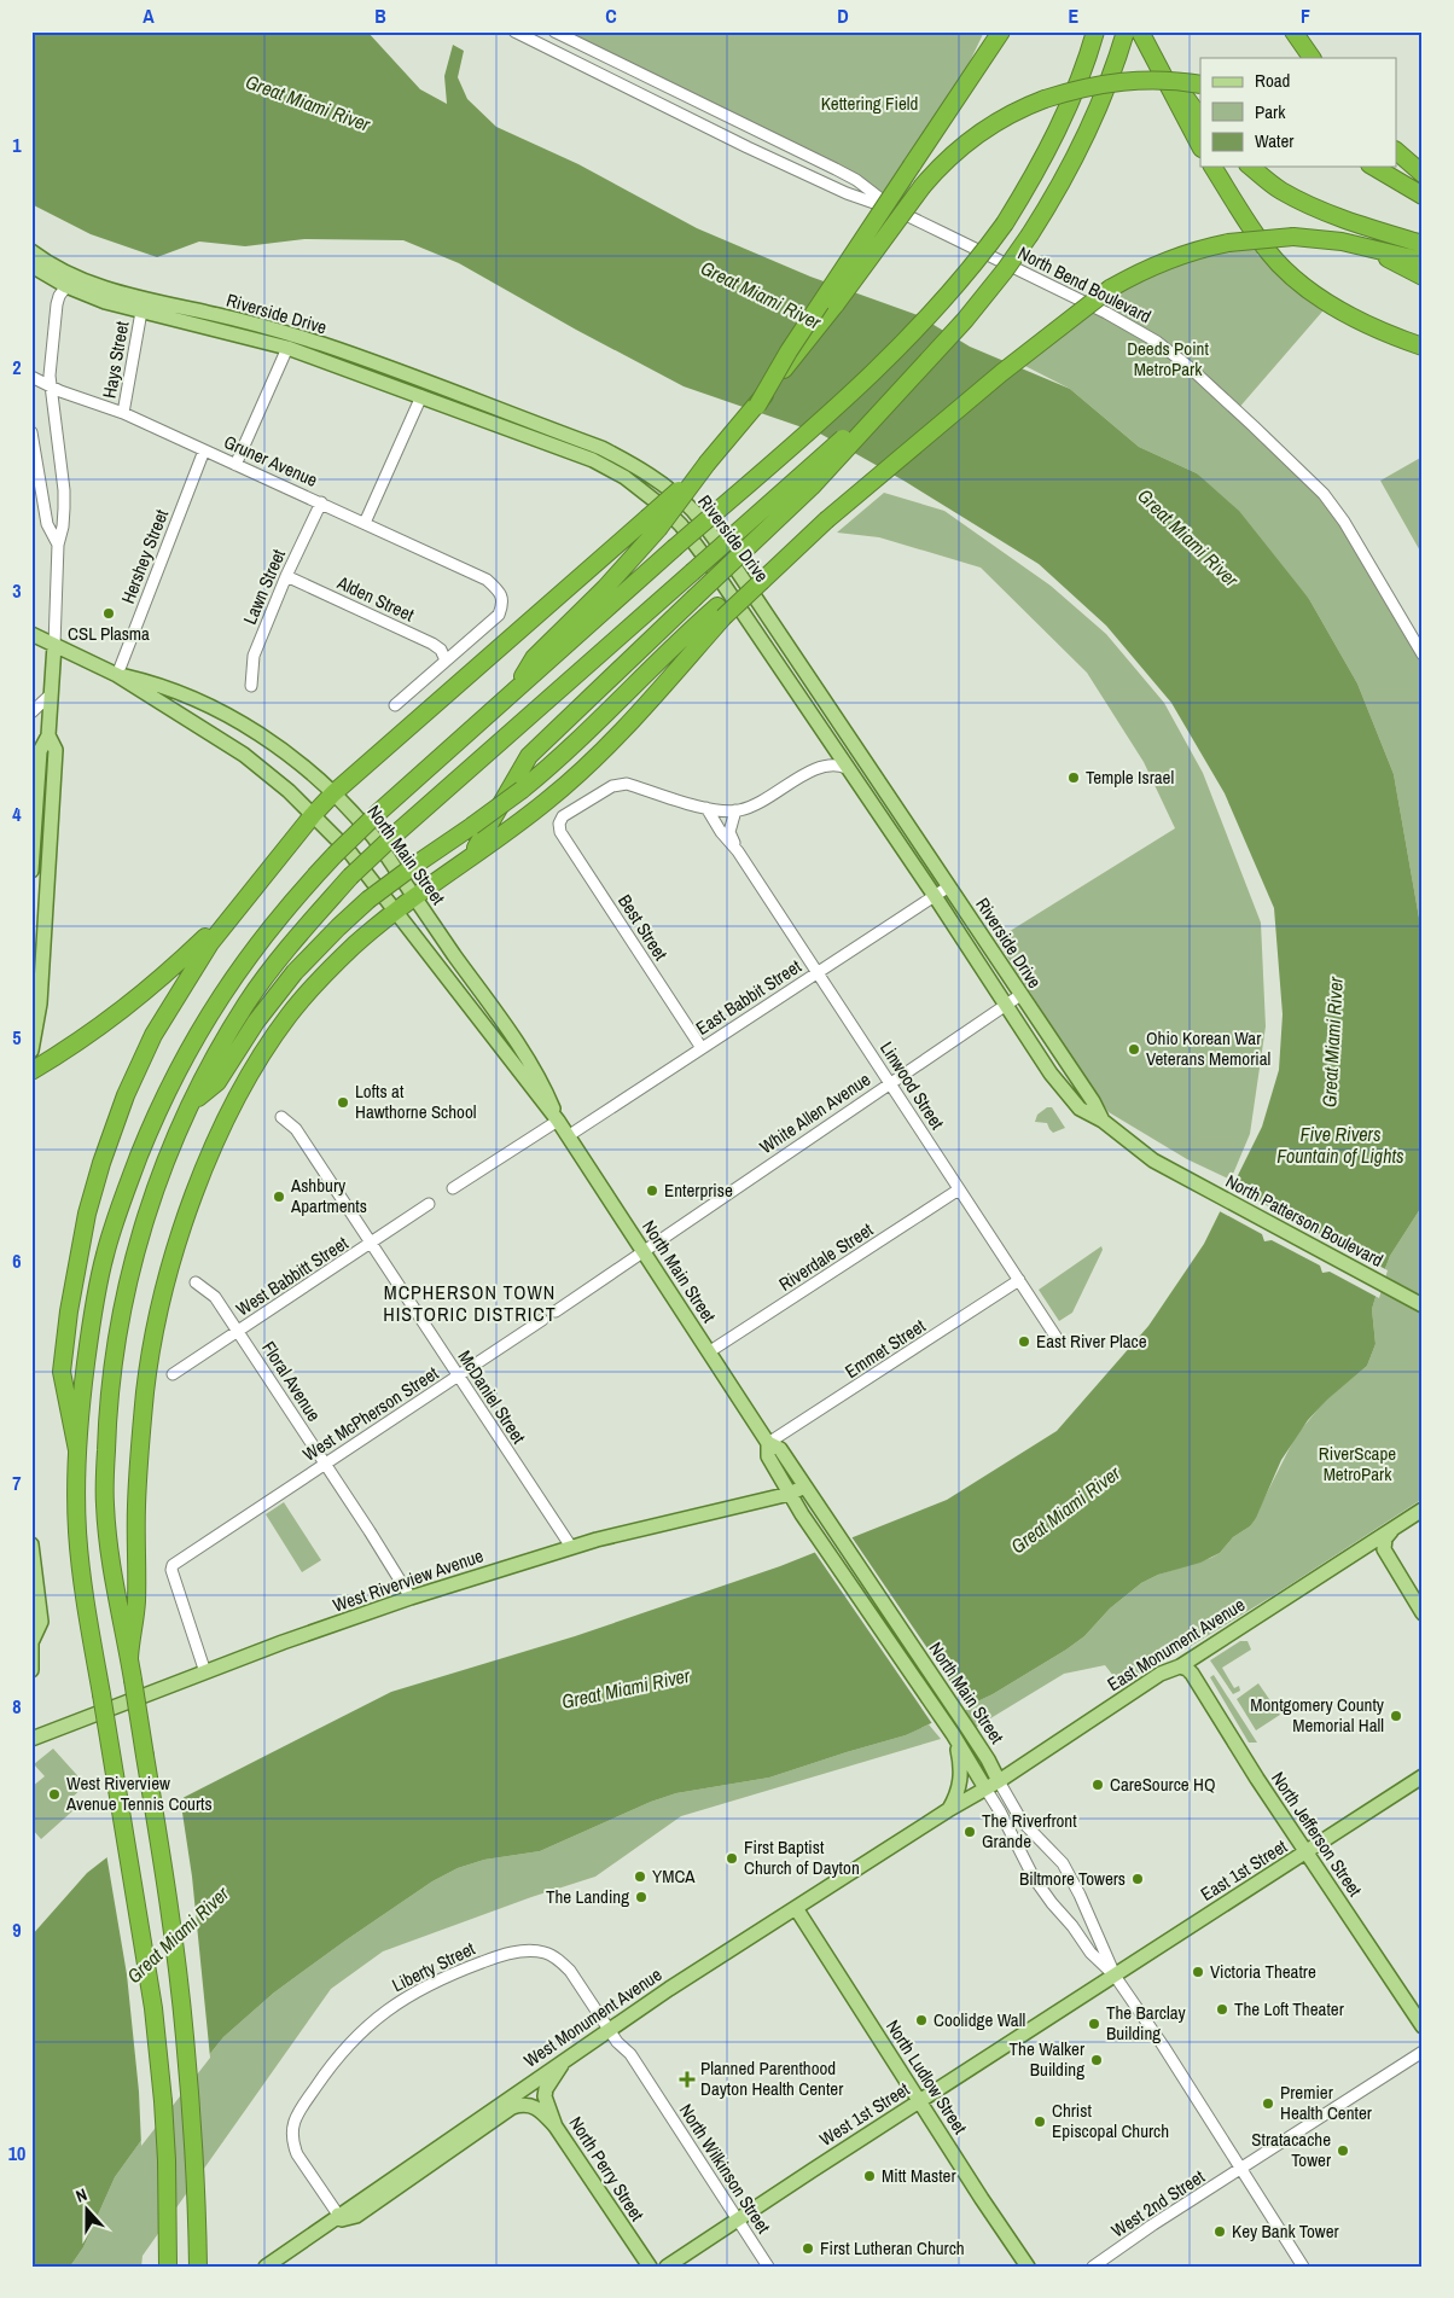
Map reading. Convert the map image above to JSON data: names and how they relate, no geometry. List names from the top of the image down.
{
  "streets": {
    "main road": [
      "Riverside Drive",
      "North Main Street",
      "North Patterson Boulevard",
      "West Riverview Avenue",
      "East Monument Avenue",
      "North Jefferson Street",
      "East 1st Street",
      "West Monument Avenue",
      "North Ludlow Street",
      "West 1st Street",
      "North Perry Street"
    ],
    "street": [
      "North Bend Boulevard",
      "Hays Street",
      "Gruner Avenue",
      "Hershey Street",
      "Lawn Street",
      "Alden Street",
      "Best Street",
      "East Babbit Street",
      "Linwood Street",
      "White Allen Avenue",
      "Riverdale Street",
      "West Babbitt Street",
      "Emmet Street",
      "Floral Avenue",
      "McDaniel Street",
      "West McPherson Street",
      "Liberty Street",
      "North Wilkinson Street",
      "West 2nd Street"
    ]
  },
  "crossings": [
    ["Riverside Drive", "Hays Street"],
    ["Riverside Drive", "East Babbit Street"],
    ["Riverside Drive", "White Allen Avenue"],
    ["Riverside Drive", "North Patterson Boulevard"],
    ["Hays Street", "Gruner Avenue"],
    ["Gruner Avenue", "Hershey Street"],
    ["Gruner Avenue", "Lawn Street"],
    ["Gruner Avenue", "Alden Street"],
    ["Hershey Street", "North Main Street"],
    ["Lawn Street", "Alden Street"],
    ["North Main Street", "East Babbit Street"],
    ["North Main Street", "White Allen Avenue"],
    ["North Main Street", "Riverdale Street"],
    ["North Main Street", "Emmet Street"],
    ["North Main Street", "West Riverview Avenue"],
    ["North Main Street", "East Monument Avenue"],
    ["North Main Street", "East 1st Street"],
    ["North Main Street", "West 1st Street"],
    ["North Main Street", "West 2nd Street"],
    ["Best Street", "East Babbit Street"],
    ["Best Street", "Linwood Street"],
    ["East Babbit Street", "Linwood Street"],
    ["Linwood Street", "White Allen Avenue"],
    ["Linwood Street", "Riverdale Street"],
    ["Linwood Street", "Emmet Street"],
    ["West Babbitt Street", "Floral Avenue"],
    ["West Babbitt Street", "McDaniel Street"],
    ["Floral Avenue", "West McPherson Street"],
    ["Floral Avenue", "West Riverview Avenue"],
    ["McDaniel Street", "West McPherson Street"],
    ["McDaniel Street", "West Riverview Avenue"],
    ["West McPherson Street", "West Riverview Avenue"],
    ["East Monument Avenue", "North Jefferson Street"],
    ["East Monument Avenue", "West Monument Avenue"],
    ["North Jefferson Street", "East 1st Street"],
    ["East 1st Street", "West 1st Street"],
    ["Liberty Street", "West Monument Avenue"],
    ["Liberty Street", "North Wilkinson Street"],
    ["West Monument Avenue", "North Ludlow Street"],
    ["West Monument Avenue", "North Perry Street"],
    ["West Monument Avenue", "North Wilkinson Street"],
    ["North Ludlow Street", "West 1st Street"],
    ["West 1st Street", "North Wilkinson Street"]
  ],
  "districts": ["MCPHERSON TOWN HISTORIC DISTRICT"],
  "water": ["Great Miami River", "Five Rivers Fountain of Lights"],
  "parks": ["Kettering Field", "Deeds Point MetroPark", "RiverScape MetroPark"],
  "places": {
    "other": [
      "CSL Plasma",
      "Temple Israel",
      "Ohio Korean War Veterans Memorial",
      "Lofts at Hawthorne School",
      "Enterprise",
      "Ashbury Apartments",
      "East River Place",
      "Montgomery County Memorial Hall",
      "CareSource HQ",
      "West Riverview Avenue Tennis Courts",
      "The Riverfront Grande",
      "First Baptist Church of Dayton",
      "YMCA",
      "Biltmore Towers",
      "The Landing",
      "Victoria Theatre",
      "The Loft Theater",
      "Coolidge Wall",
      "The Barclay Building",
      "The Walker Building",
      "Premier Health Center",
      "Christ Episcopal Church",
      "Stratacache Tower",
      "Mitt Master",
      "Key Bank Tower",
      "First Lutheran Church"
    ],
    "health": ["Planned Parenthood Dayton Health Center"]
  },
  "legend": ["Road", "Park", "Water"],
  "north": "top",
  "grid": {
    "columns": [
      "A",
      "B",
      "C",
      "D",
      "E",
      "F"
    ],
    "rows": [
      "1",
      "2",
      "3",
      "4",
      "5",
      "6",
      "7",
      "8",
      "9",
      "10"
    ]
  }
}
